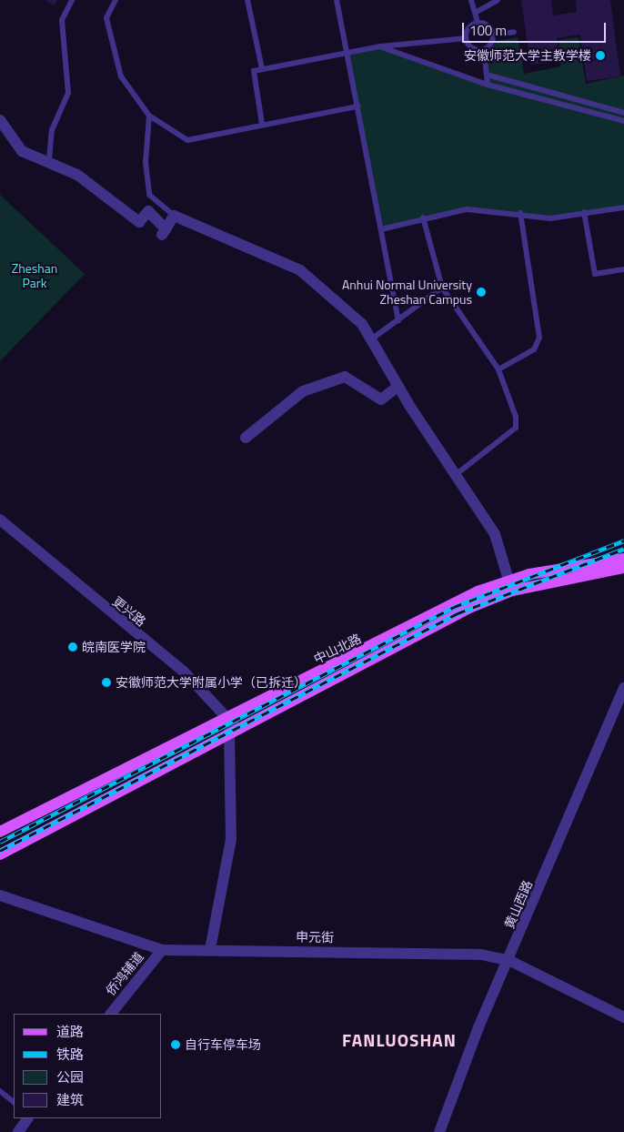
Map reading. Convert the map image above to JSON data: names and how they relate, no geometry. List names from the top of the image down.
{
  "streets": {
    "main road": ["中山北路"],
    "street": [
      "更兴路",
      "黄山西路",
      "申元街",
      "侨鸿辅道"
    ]
  },
  "crossings": [
    ["更兴路", "中山北路"],
    ["黄山西路", "申元街"],
    ["申元街", "侨鸿辅道"]
  ],
  "districts": ["FANLUOSHAN"],
  "parks": ["Zheshan Park"],
  "places": [
    "安徽师范大学主教学楼",
    "Anhui Normal University Zheshan Campus",
    "皖南医学院",
    "安徽师范大学附属小学（已拆迁）",
    "自行车停车场"
  ],
  "legend": [
    "道路",
    "铁路",
    "公园",
    "建筑"
  ],
  "scale_bar": "100 m"
}
